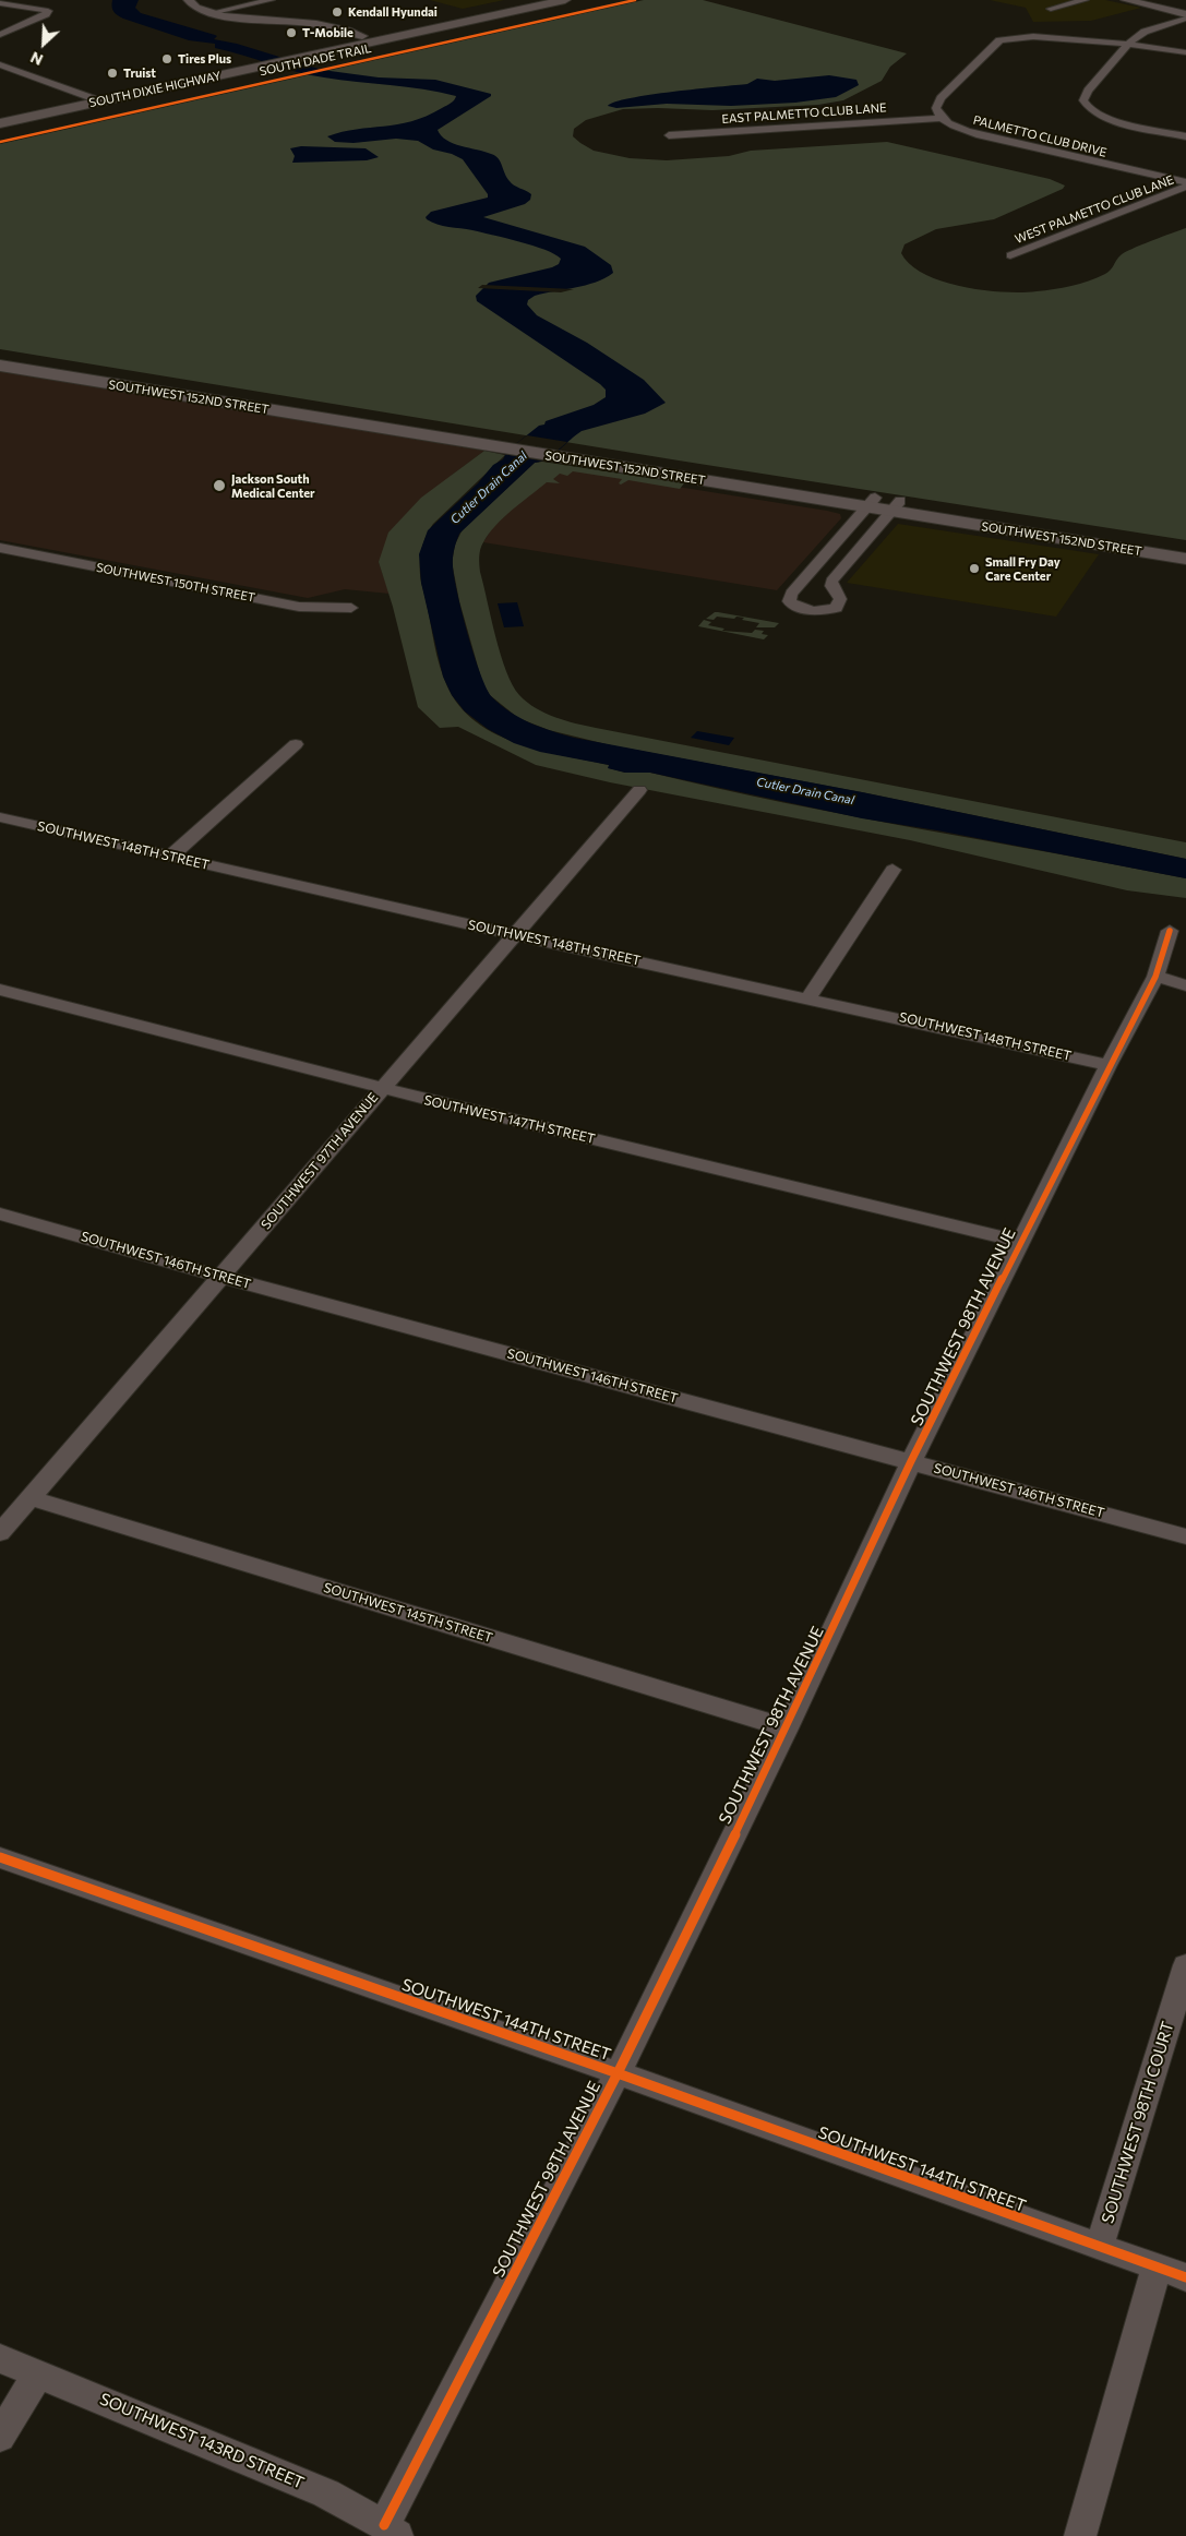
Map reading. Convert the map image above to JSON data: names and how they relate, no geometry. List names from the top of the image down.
{
  "streets": {
    "highway": ["SOUTH DIXIE HIGHWAY"],
    "main road": ["SOUTHWEST 152ND STREET"],
    "street": [
      "EAST PALMETTO CLUB LANE",
      "PALMETTO CLUB DRIVE",
      "WEST PALMETTO CLUB LANE",
      "SOUTHWEST 150TH STREET",
      "SOUTHWEST 148TH STREET",
      "SOUTHWEST 147TH STREET",
      "SOUTHWEST 97TH AVENUE",
      "SOUTHWEST 146TH STREET",
      "SOUTHWEST 98TH AVENUE",
      "SOUTHWEST 145TH STREET",
      "SOUTHWEST 144TH STREET",
      "SOUTHWEST 98TH COURT",
      "SOUTHWEST 143RD STREET"
    ],
    "cycle path": ["SOUTH DADE TRAIL"]
  },
  "crossings": [
    ["EAST PALMETTO CLUB LANE", "PALMETTO CLUB DRIVE"],
    ["SOUTHWEST 148TH STREET", "SOUTHWEST 97TH AVENUE"],
    ["SOUTHWEST 148TH STREET", "SOUTHWEST 98TH AVENUE"],
    ["SOUTHWEST 147TH STREET", "SOUTHWEST 97TH AVENUE"],
    ["SOUTHWEST 147TH STREET", "SOUTHWEST 98TH AVENUE"],
    ["SOUTHWEST 97TH AVENUE", "SOUTHWEST 146TH STREET"],
    ["SOUTHWEST 97TH AVENUE", "SOUTHWEST 145TH STREET"],
    ["SOUTHWEST 146TH STREET", "SOUTHWEST 98TH AVENUE"],
    ["SOUTHWEST 98TH AVENUE", "SOUTHWEST 145TH STREET"],
    ["SOUTHWEST 98TH AVENUE", "SOUTHWEST 144TH STREET"],
    ["SOUTHWEST 98TH AVENUE", "SOUTHWEST 143RD STREET"],
    ["SOUTHWEST 144TH STREET", "SOUTHWEST 98TH COURT"]
  ],
  "water": ["Cutler Drain Canal"],
  "places": [
    "Kendall Hyundai",
    "T-Mobile",
    "Tires Plus",
    "Truist",
    "Jackson South Medical Center",
    "Small Fry Day Care Center"
  ],
  "north": "bottom left"
}
